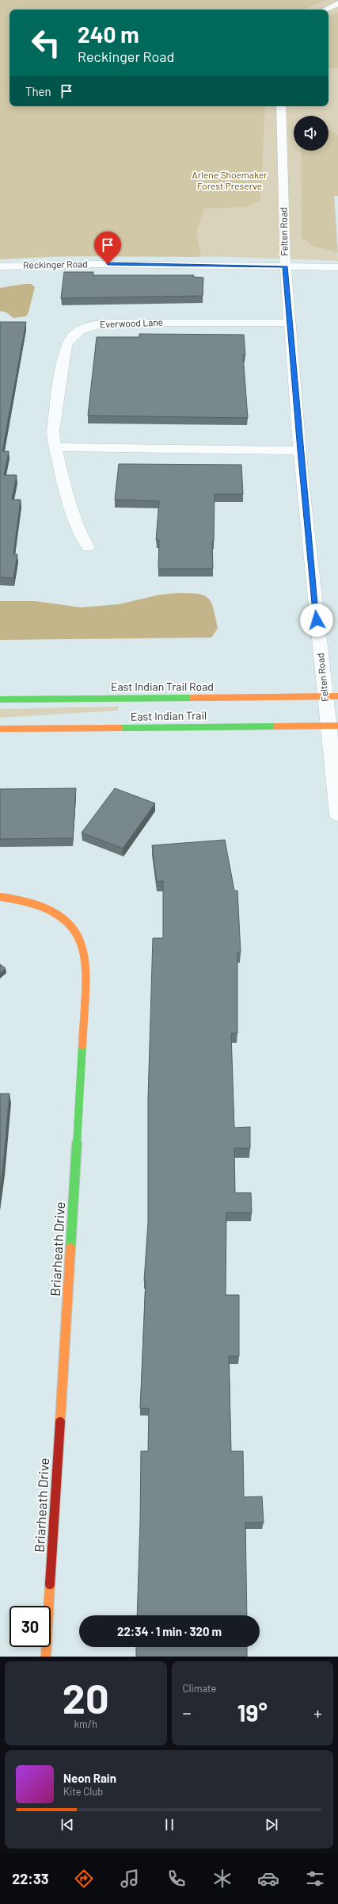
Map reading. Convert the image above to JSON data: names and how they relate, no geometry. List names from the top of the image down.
{
  "streets": {
    "main road": ["East Indian Trail Road", "East Indian Trail", "Briarheath Drive"],
    "street": ["Felten Road", "Reckinger Road", "Everwood Lane"]
  },
  "crossings": [
    ["Felten Road", "Reckinger Road"],
    ["Felten Road", "Everwood Lane"],
    ["Felten Road", "East Indian Trail Road"],
    ["Felten Road", "East Indian Trail"]
  ],
  "parks": ["Arlene Shoemaker Forest Preserve"],
  "page": {
    "turn": ["240 m", "Reckinger Road"],
    "then": "Then",
    "limit": "30",
    "trip": "22:34 · 1 min · 320 m",
    "tile": [
      ["20", "km/h"],
      "Climate"
    ],
    "heat": ["−", "19°", "+"],
    "song": ["Neon Rain", "Kite Club"],
    "tabs": "22:33"
  }
}
